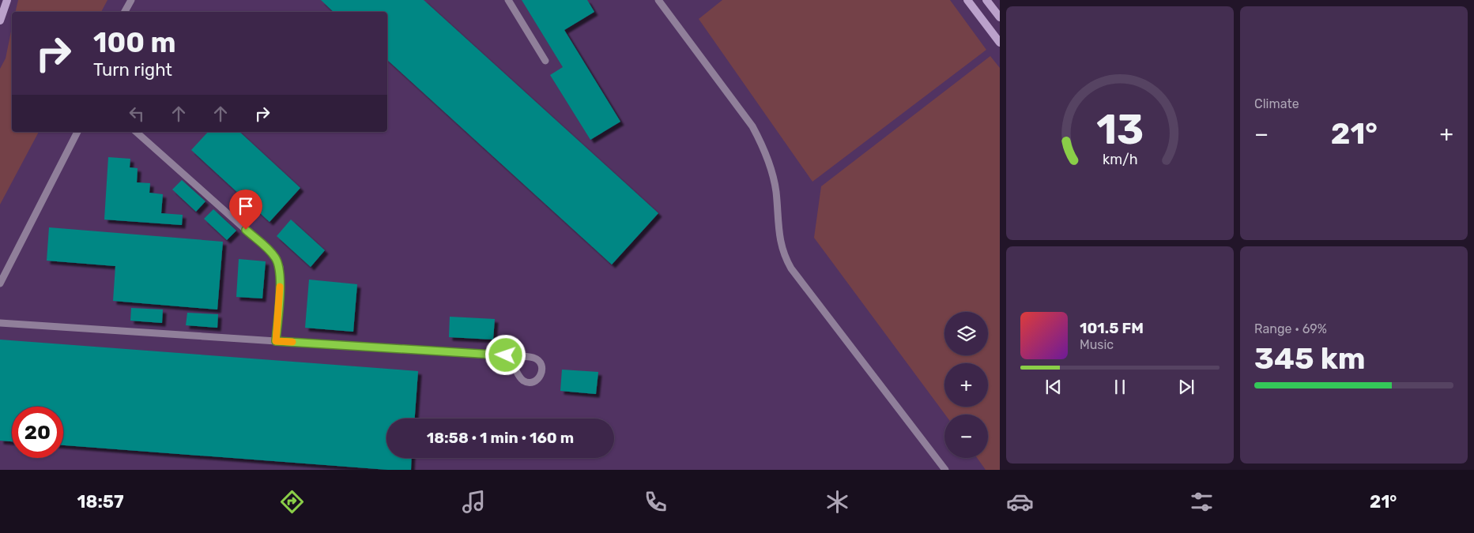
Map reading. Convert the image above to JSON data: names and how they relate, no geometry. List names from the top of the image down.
{
  "page": {
    "tile": [
      "Climate",
      ["Range · 69%", "345 km"]
    ],
    "turn": ["100 m", "Turn right"],
    "heat": ["−", "21°", "+"],
    "map_buttons": ["+", "−"],
    "song": ["101.5 FM", "Music"],
    "limit": "20",
    "trip": "18:58 · 1 min · 160 m",
    "tabs": ["18:57", "21°"],
    "gauge": ["13", "km/h"]
  }
}
